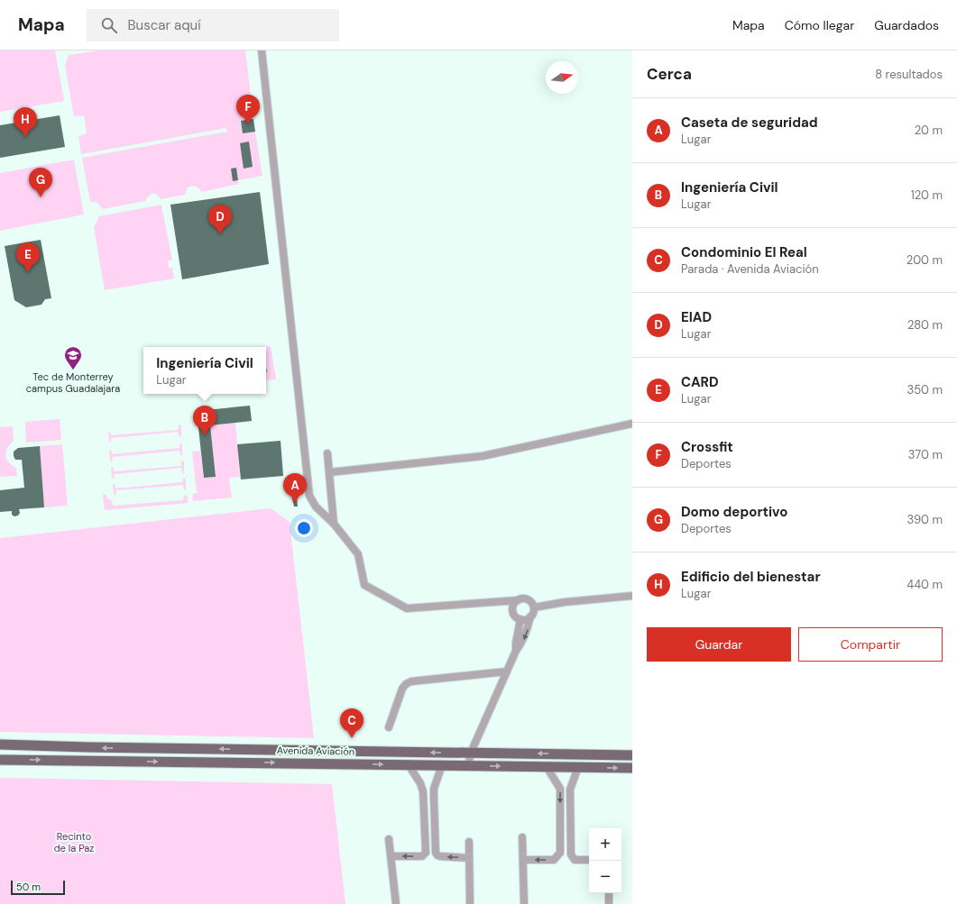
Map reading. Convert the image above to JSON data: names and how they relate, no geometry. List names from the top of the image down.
{
  "streets": {
    "main road": ["Avenida Aviación"]
  },
  "parks": ["Recinto de la Paz"],
  "places": {
    "school or university": ["Tec de Monterrey campus Guadalajara"]
  },
  "scale_bar": "50 m",
  "north": "right",
  "page": {
    "header": "Mapa",
    "search": "Buscar aquí",
    "nav": ["Mapa", "Cómo llegar", "Guardados"],
    "heading": ["Cerca", "8 resultados"],
    "pins": [
      "F",
      "H",
      "G",
      "D",
      "E",
      "B",
      "A",
      "C"
    ],
    "list": [
      {
        "mark": "A",
        "name": "Caseta de seguridad",
        "note": "Lugar",
        "value": "20 m"
      },
      {
        "mark": "B",
        "name": "Ingeniería Civil",
        "note": "Lugar",
        "value": "120 m"
      },
      {
        "mark": "C",
        "name": "Condominio El Real",
        "note": "Parada · Avenida Aviación",
        "value": "200 m"
      },
      {
        "mark": "D",
        "name": "EIAD",
        "note": "Lugar",
        "value": "280 m"
      },
      {
        "mark": "E",
        "name": "CARD",
        "note": "Lugar",
        "value": "350 m"
      },
      {
        "mark": "F",
        "name": "Crossfit",
        "note": "Deportes",
        "value": "370 m"
      },
      {
        "mark": "G",
        "name": "Domo deportivo",
        "note": "Deportes",
        "value": "390 m"
      },
      {
        "mark": "H",
        "name": "Edificio del bienestar",
        "note": "Lugar",
        "value": "440 m"
      }
    ],
    "popup": ["Ingeniería Civil", "Lugar"],
    "buttons": ["Guardar", "Compartir"],
    "map_buttons": ["+", "−"],
    "scale": "50 m"
  }
}
